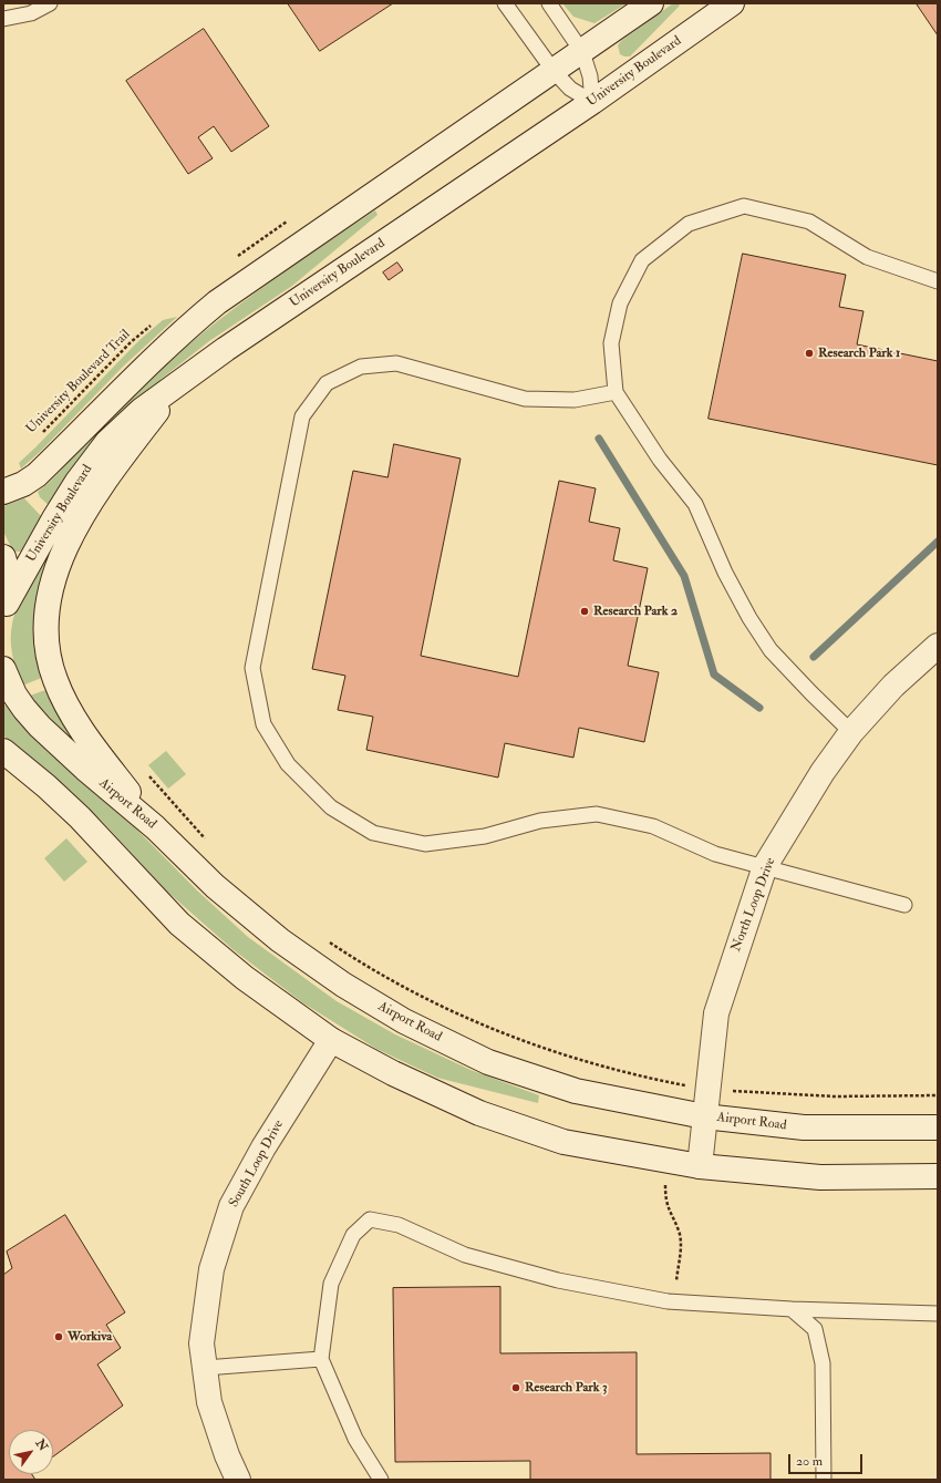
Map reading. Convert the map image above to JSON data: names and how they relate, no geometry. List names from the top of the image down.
{
  "streets": {
    "main road": [
      "University Boulevard",
      "Airport Road",
      "North Loop Drive",
      "South Loop Drive"
    ],
    "path": ["University Boulevard Trail"]
  },
  "crossings": [
    ["Airport Road", "North Loop Drive"]
  ],
  "places": [
    "Research Park 1",
    "Research Park 2",
    "Workiva",
    "Research Park 3"
  ],
  "scale_bar": "20 m",
  "north": "top right"
}
